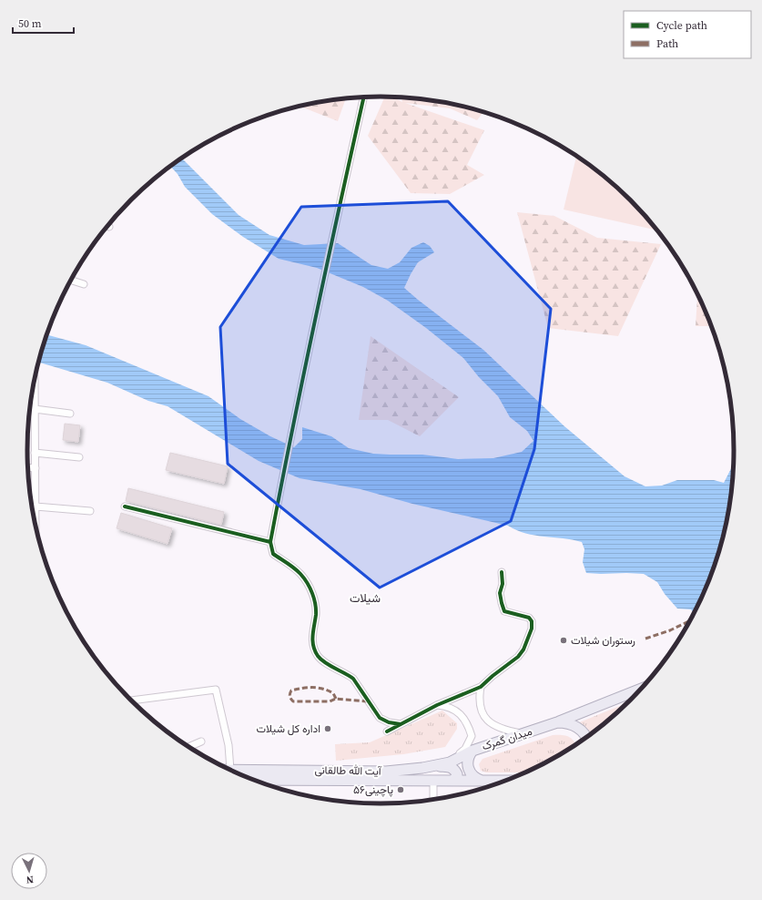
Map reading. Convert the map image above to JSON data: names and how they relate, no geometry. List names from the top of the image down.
{
  "streets": {
    "main road": ["میدان گمرک", "آیت الله طالقانی"]
  },
  "crossings": [
    ["میدان گمرک", "آیت الله طالقانی"]
  ],
  "districts": ["شیلات"],
  "places": ["رستوران شیلات", "اداره کل شیلات", "پاچینی۵۶"],
  "legend": ["Cycle path", "Path"],
  "scale_bar": "50 m",
  "north": "bottom"
}
